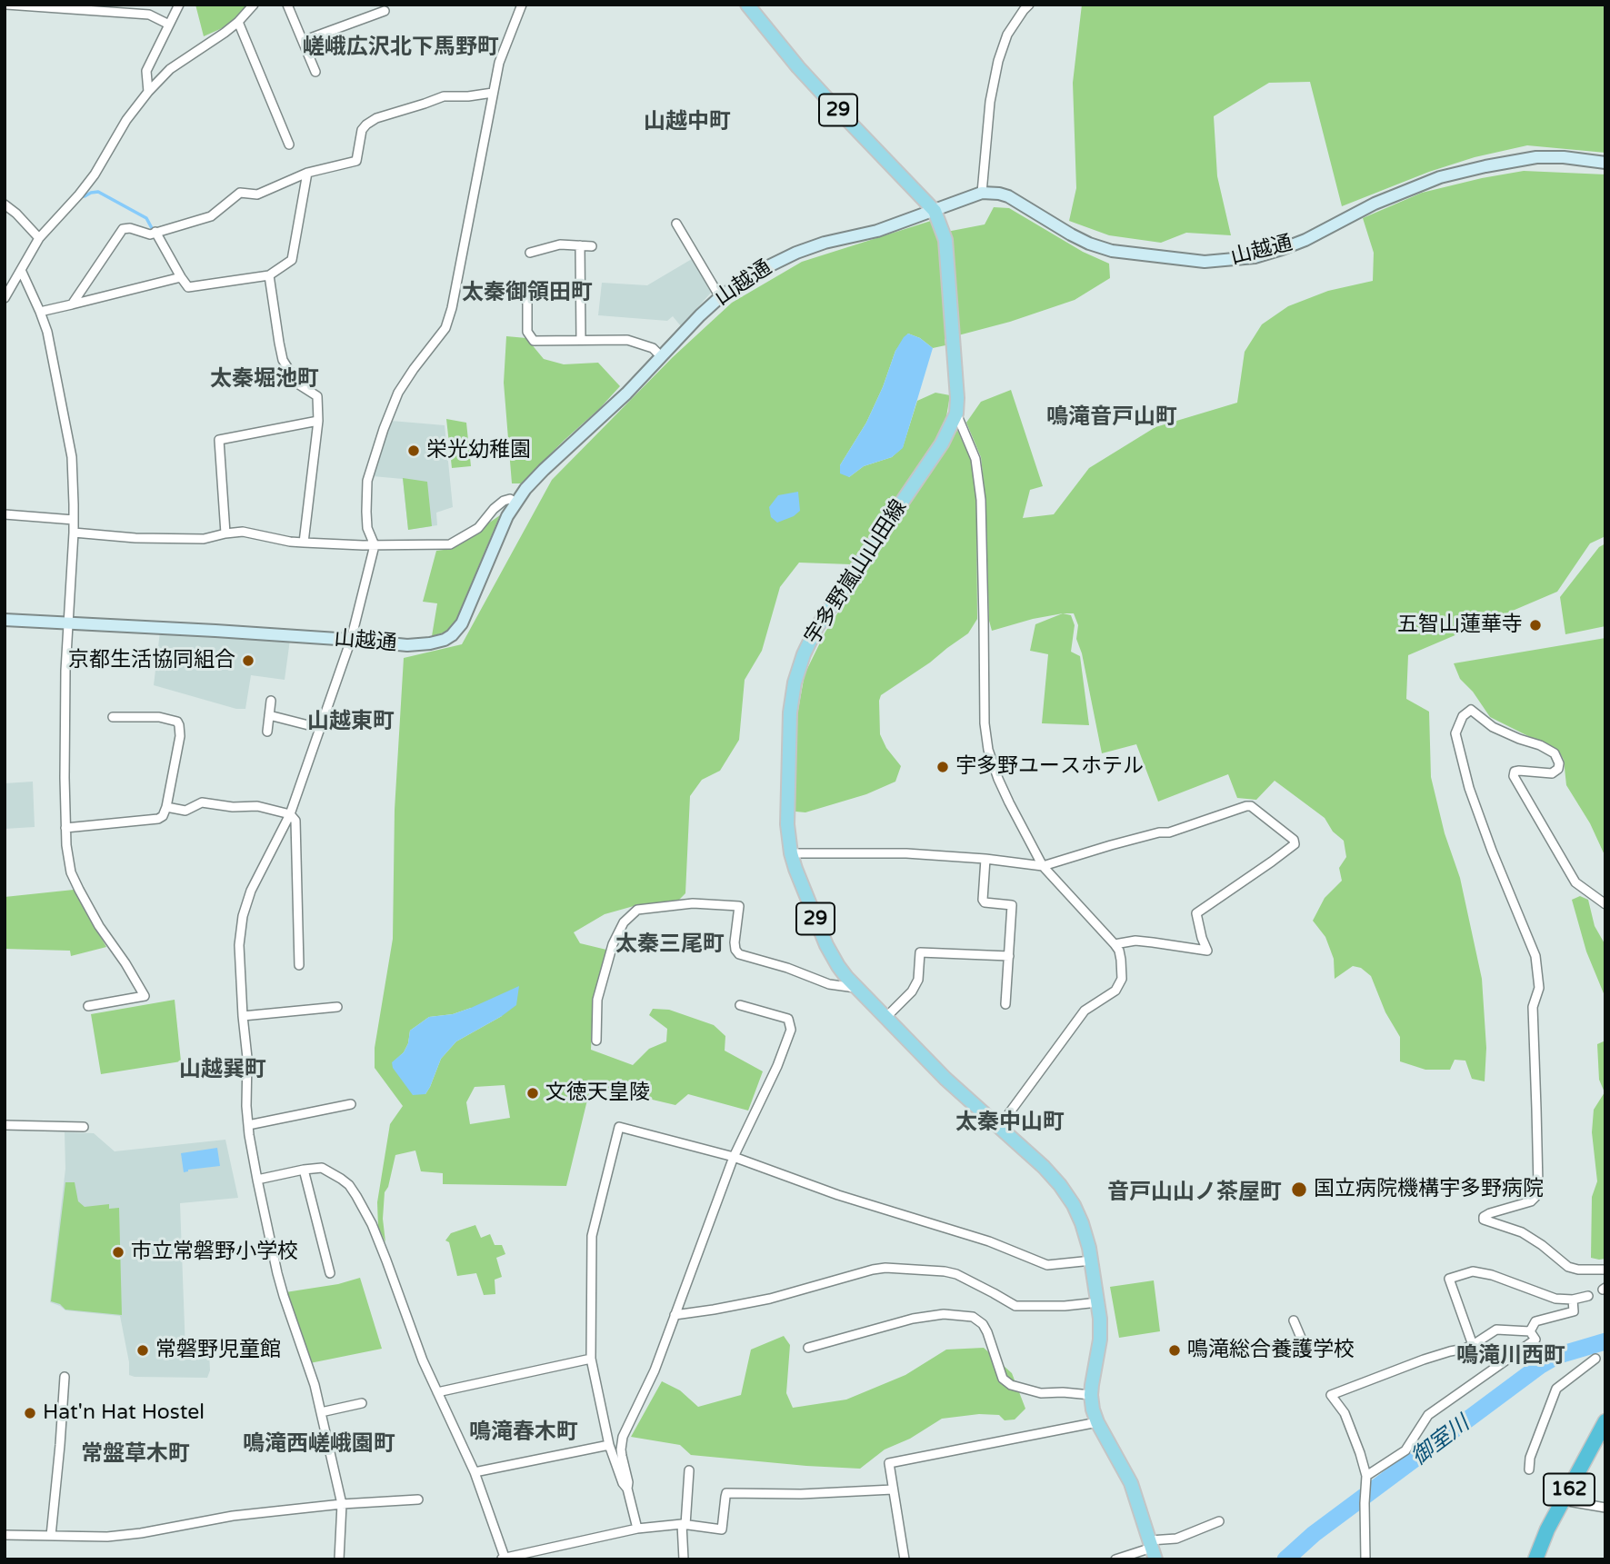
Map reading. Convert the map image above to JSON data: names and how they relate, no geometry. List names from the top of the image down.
{
  "streets": {
    "highway": ["162"],
    "main road": ["29", "宇多野嵐山山田線"],
    "street": ["山越通"]
  },
  "crossings": [
    ["山越通", "宇多野嵐山山田線"]
  ],
  "districts": [
    "嵯峨広沢北下馬野町",
    "山越中町",
    "太秦御領田町",
    "太秦堀池町",
    "鳴滝音戸山町",
    "山越東町",
    "太秦三尾町",
    "山越巽町",
    "太秦中山町",
    "音戸山山ノ茶屋町",
    "鳴滝川西町",
    "鳴滝春木町",
    "鳴滝西嵯峨園町",
    "常盤草木町"
  ],
  "water": ["御室川"],
  "places": [
    "栄光幼稚園",
    "五智山蓮華寺",
    "京都生活協同組合",
    "宇多野ユースホテル",
    "文徳天皇陵",
    "国立病院機構宇多野病院",
    "市立常磐野小学校",
    "常磐野児童館",
    "鳴滝総合養護学校",
    "Hat'n Hat Hostel"
  ]
}
